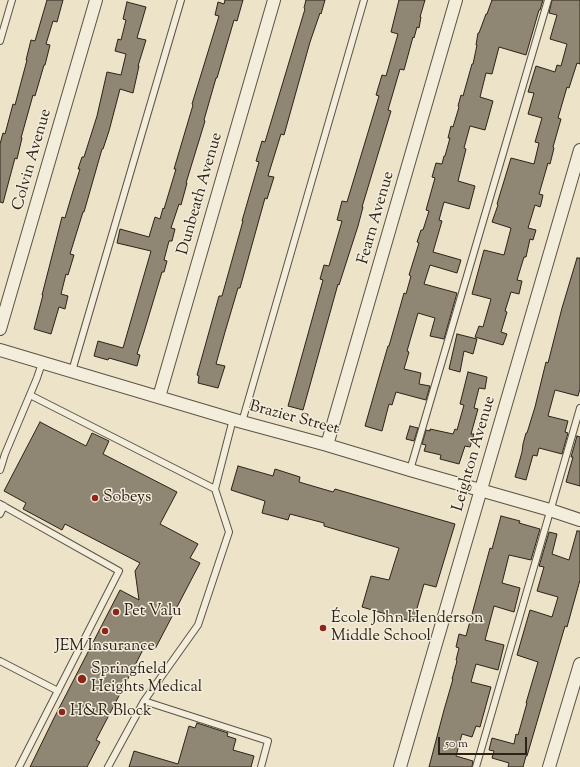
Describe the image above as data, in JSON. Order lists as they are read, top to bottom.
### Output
{
  "streets": {
    "street": [
      "Colvin Avenue",
      "Dunbeath Avenue",
      "Fearn Avenue",
      "Brazier Street",
      "Leighton Avenue"
    ]
  },
  "crossings": [
    ["Dunbeath Avenue", "Brazier Street"],
    ["Fearn Avenue", "Brazier Street"],
    ["Brazier Street", "Leighton Avenue"]
  ],
  "places": [
    "Sobeys",
    "Pet Valu",
    "École John Henderson Middle School",
    "JEM Insurance",
    "Springfield Heights Medical",
    "H&R Block"
  ],
  "scale_bar": "50 m"
}
